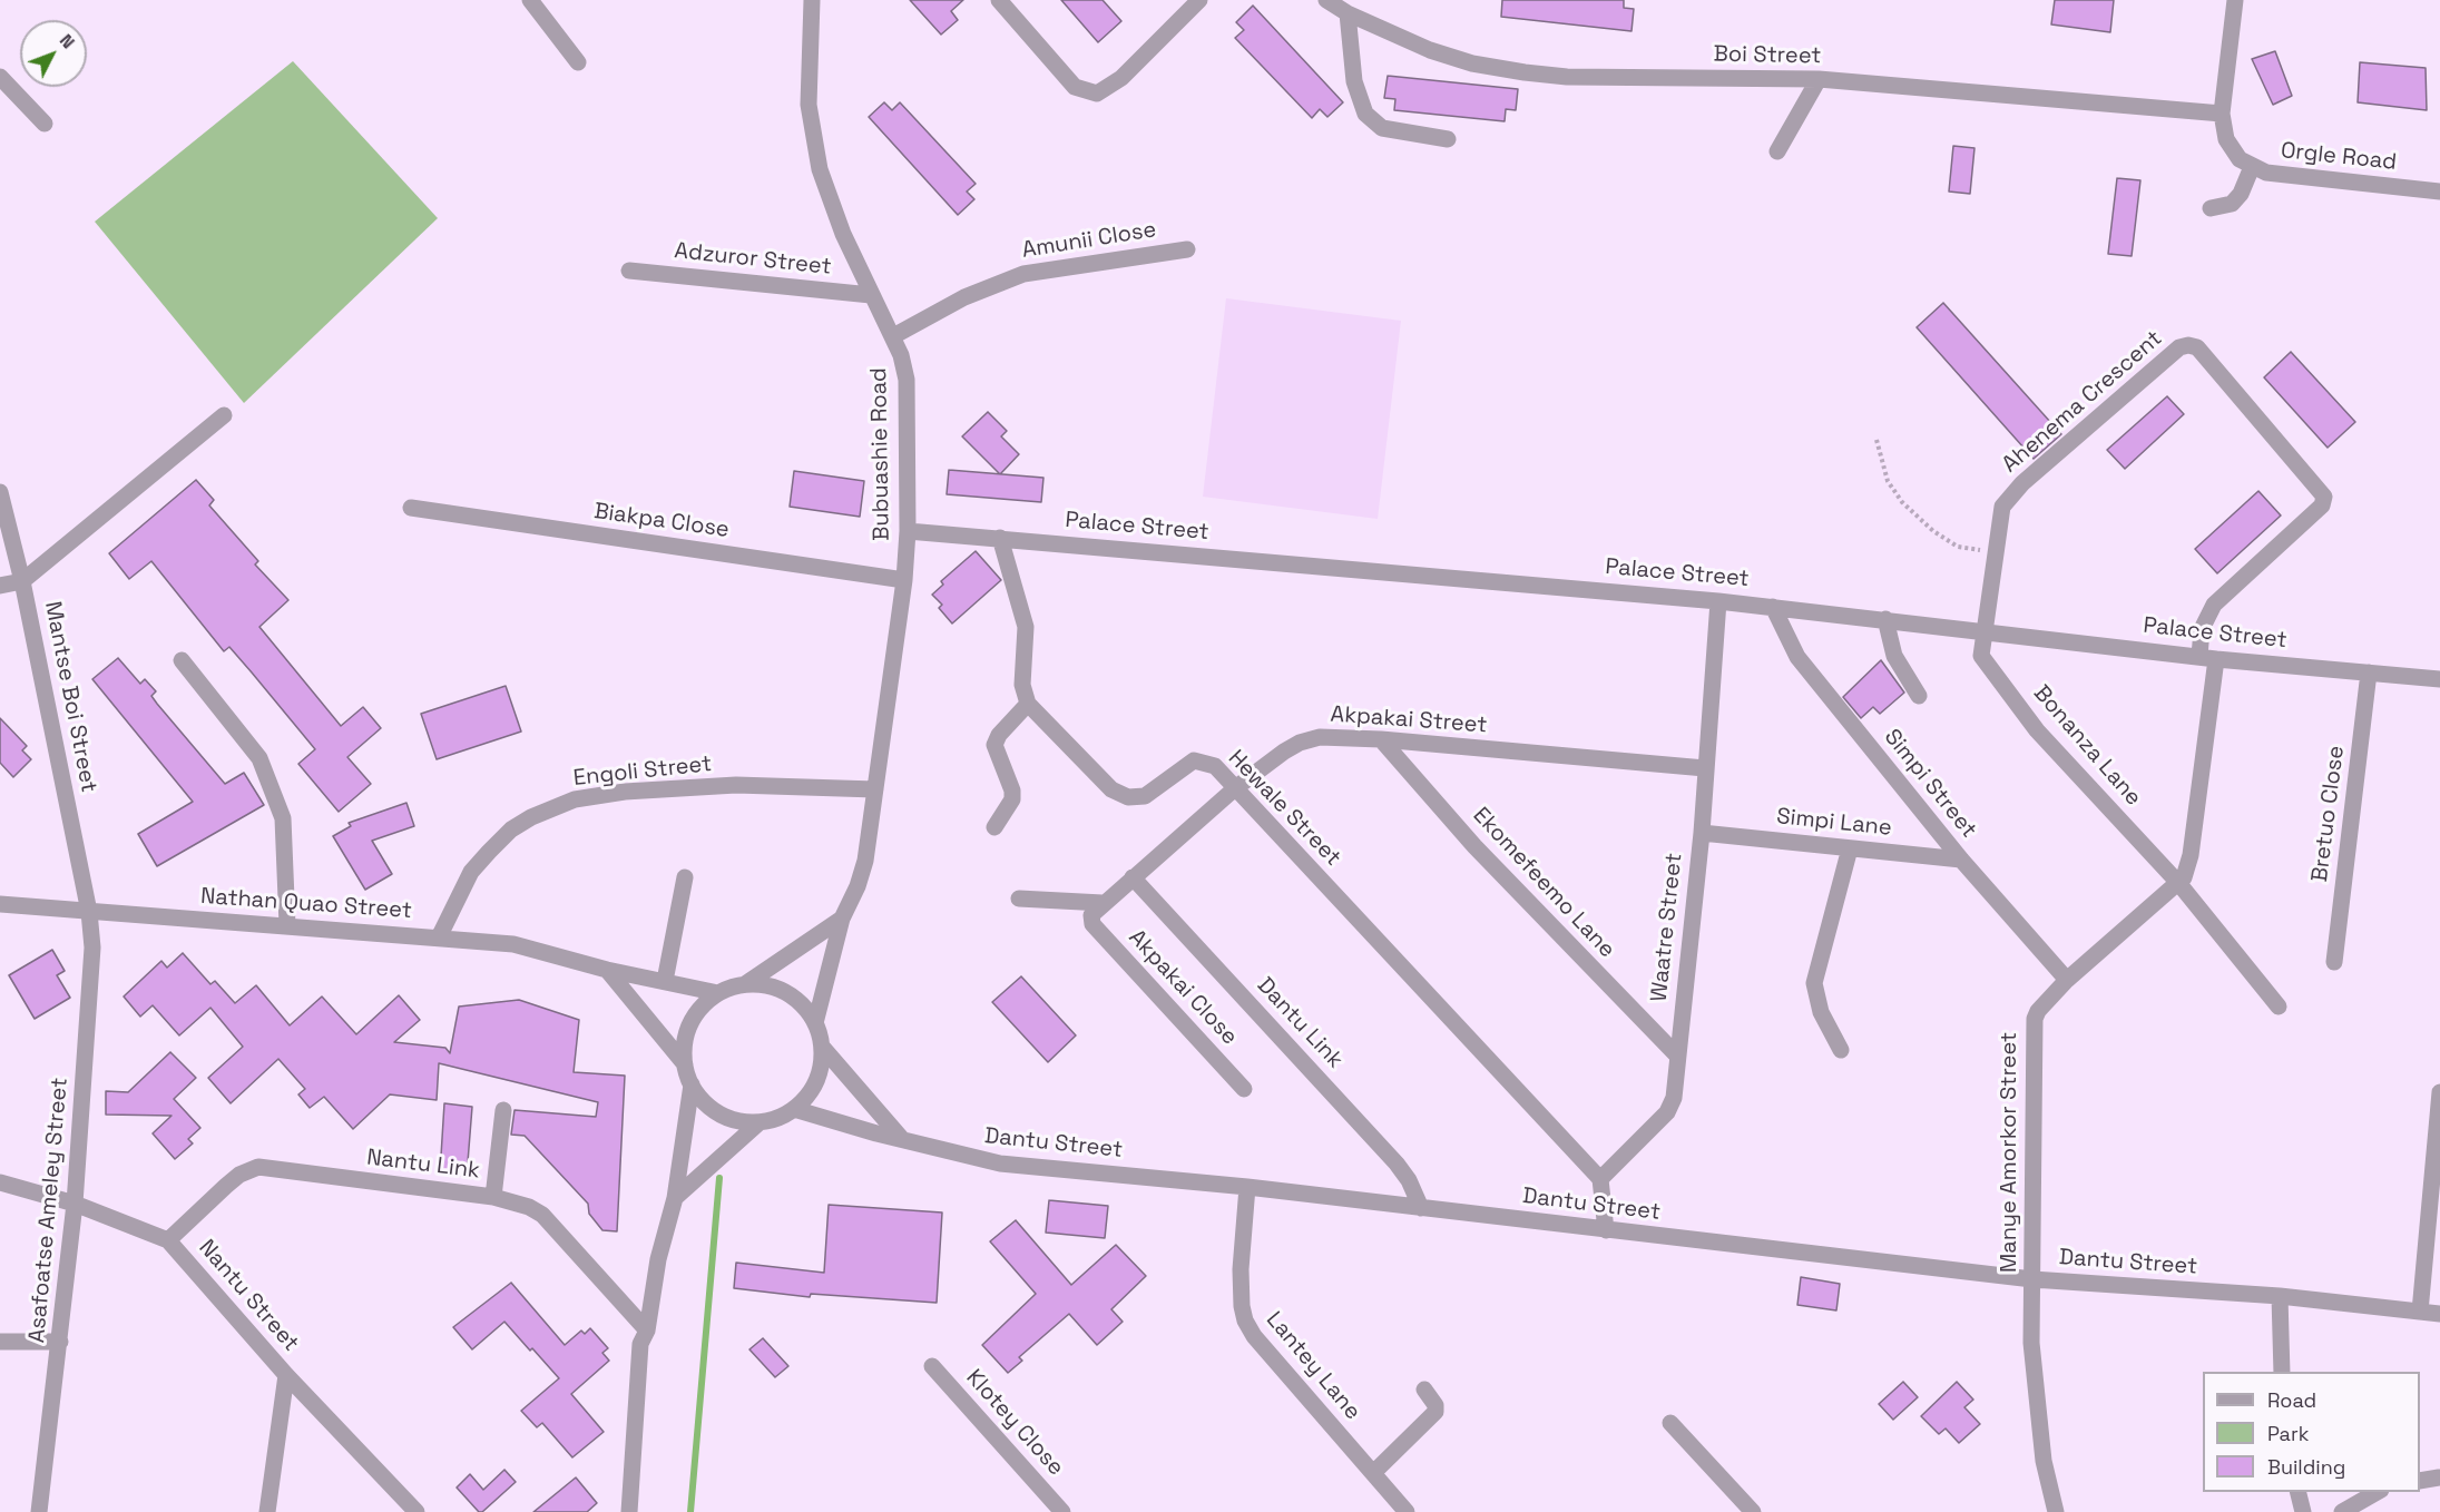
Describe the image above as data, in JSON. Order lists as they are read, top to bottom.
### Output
{
  "streets": {
    "street": [
      "Boi Street",
      "Orgle Road",
      "Amunii Close",
      "Adzuror Street",
      "Ahenema Crescent",
      "Bubuashie Road",
      "Biakpa Close",
      "Palace Street",
      "Mantse Boi Street",
      "Akpakai Street",
      "Bonanza Lane",
      "Engoli Street",
      "Simpi Street",
      "Hewale Street",
      "Bretuo Close",
      "Simpi Lane",
      "Ekomefeemo Lane",
      "Nathan Quao Street",
      "Waatre Street",
      "Akpakai Close",
      "Dantu Link",
      "Dantu Street",
      "Manye Amorkor Street",
      "Nantu Link",
      "Asafoatse Ameley Street",
      "Nantu Street",
      "Lantey Lane",
      "Klotey Close"
    ]
  },
  "crossings": [
    ["Boi Street", "Orgle Road"],
    ["Amunii Close", "Bubuashie Road"],
    ["Adzuror Street", "Bubuashie Road"],
    ["Ahenema Crescent", "Palace Street"],
    ["Ahenema Crescent", "Bonanza Lane"],
    ["Bubuashie Road", "Biakpa Close"],
    ["Bubuashie Road", "Palace Street"],
    ["Bubuashie Road", "Engoli Street"],
    ["Bubuashie Road", "Nathan Quao Street"],
    ["Bubuashie Road", "Dantu Street"],
    ["Palace Street", "Bonanza Lane"],
    ["Palace Street", "Simpi Street"],
    ["Palace Street", "Bretuo Close"],
    ["Palace Street", "Waatre Street"],
    ["Palace Street", "Manye Amorkor Street"],
    ["Mantse Boi Street", "Nathan Quao Street"],
    ["Mantse Boi Street", "Asafoatse Ameley Street"],
    ["Akpakai Street", "Hewale Street"],
    ["Akpakai Street", "Ekomefeemo Lane"],
    ["Akpakai Street", "Waatre Street"],
    ["Akpakai Street", "Akpakai Close"],
    ["Akpakai Street", "Dantu Link"],
    ["Bonanza Lane", "Manye Amorkor Street"],
    ["Engoli Street", "Nathan Quao Street"],
    ["Simpi Street", "Simpi Lane"],
    ["Simpi Street", "Manye Amorkor Street"],
    ["Hewale Street", "Waatre Street"],
    ["Simpi Lane", "Waatre Street"],
    ["Ekomefeemo Lane", "Waatre Street"],
    ["Nathan Quao Street", "Dantu Street"],
    ["Nathan Quao Street", "Asafoatse Ameley Street"],
    ["Dantu Link", "Dantu Street"],
    ["Dantu Street", "Manye Amorkor Street"],
    ["Dantu Street", "Lantey Lane"],
    ["Nantu Link", "Nantu Street"],
    ["Asafoatse Ameley Street", "Nantu Street"]
  ],
  "legend": ["Road", "Park", "Building"],
  "north": "top right"
}
